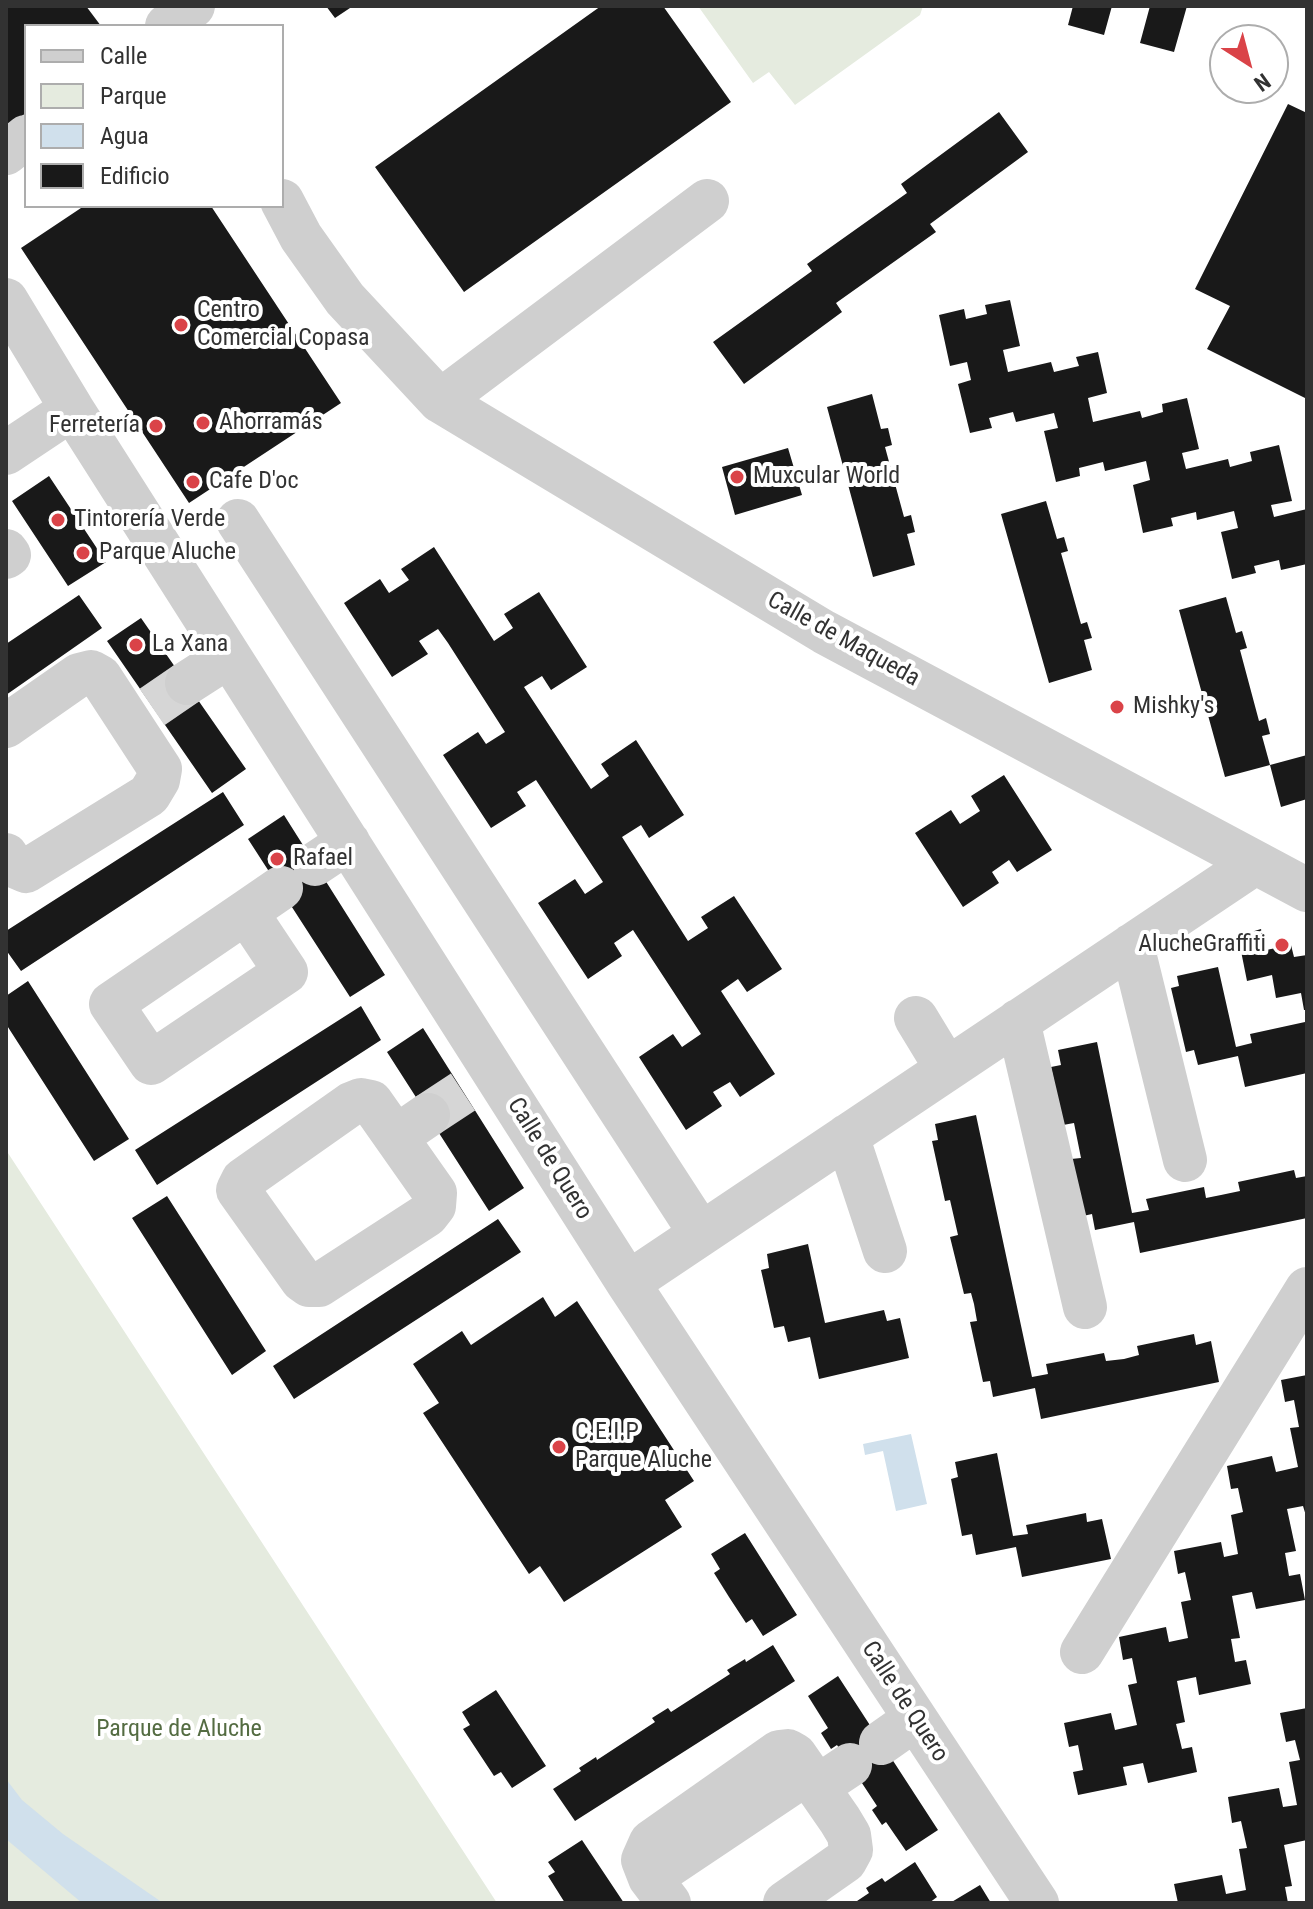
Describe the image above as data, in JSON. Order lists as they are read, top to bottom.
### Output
{
  "streets": {
    "street": ["Calle de Maqueda", "Calle de Quero"]
  },
  "parks": ["Parque de Aluche"],
  "places": [
    "Centro Comercial Copasa",
    "Ahorramás",
    "Ferretería",
    "Muxcular World",
    "Cafe D'oc",
    "Tintorería Verde",
    "Parque Aluche",
    "La Xana",
    "Mishky's",
    "Rafael",
    "AlucheGraffiti",
    "C.E.I.P Parque Aluche"
  ],
  "legend": [
    "Calle",
    "Parque",
    "Agua",
    "Edificio"
  ],
  "north": "bottom right"
}
